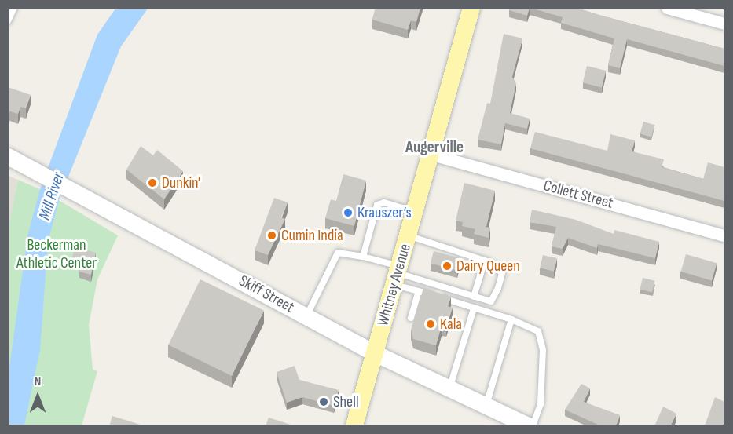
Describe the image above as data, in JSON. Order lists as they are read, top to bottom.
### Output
{
  "streets": {
    "main road": ["Whitney Avenue", "Skiff Street"],
    "street": ["Collett Street"]
  },
  "crossings": [
    ["Collett Street", "Whitney Avenue"],
    ["Whitney Avenue", "Skiff Street"]
  ],
  "districts": ["Augerville"],
  "water": ["Mill River"],
  "parks": ["Beckerman Athletic Center"],
  "places": [
    "Dunkin'",
    "Krauszer’s",
    "Cumin India",
    "Dairy Queen",
    "Kala",
    "Shell"
  ],
  "north": "top"
}
